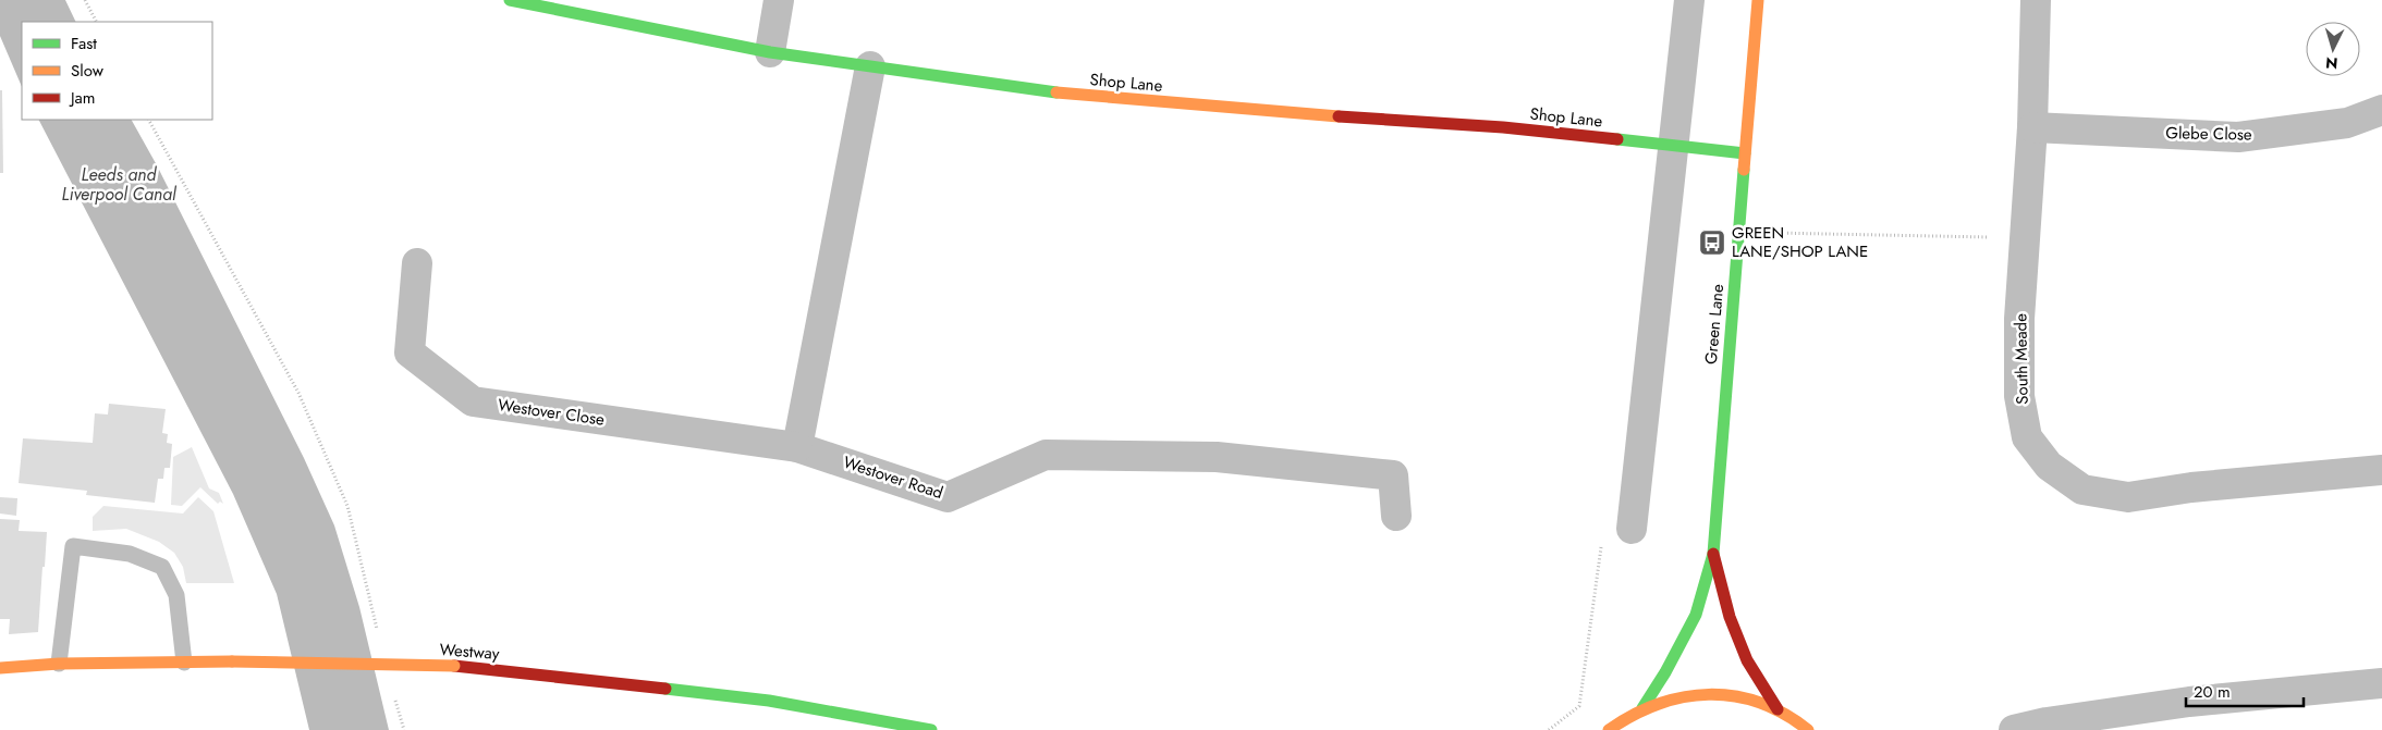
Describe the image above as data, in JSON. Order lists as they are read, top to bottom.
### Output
{
  "streets": {
    "main road": ["Shop Lane", "Green Lane", "Westway"],
    "street": [
      "Glebe Close",
      "South Meade",
      "Westover Close",
      "Westover Road"
    ]
  },
  "crossings": [
    ["Shop Lane", "Green Lane"],
    ["Glebe Close", "South Meade"],
    ["Westover Close", "Westover Road"]
  ],
  "water": ["Leeds and Liverpool Canal"],
  "places": {
    "bus stop": ["GREEN LANE/SHOP LANE"]
  },
  "legend": ["Fast", "Slow", "Jam"],
  "scale_bar": "20 m",
  "north": "bottom"
}
